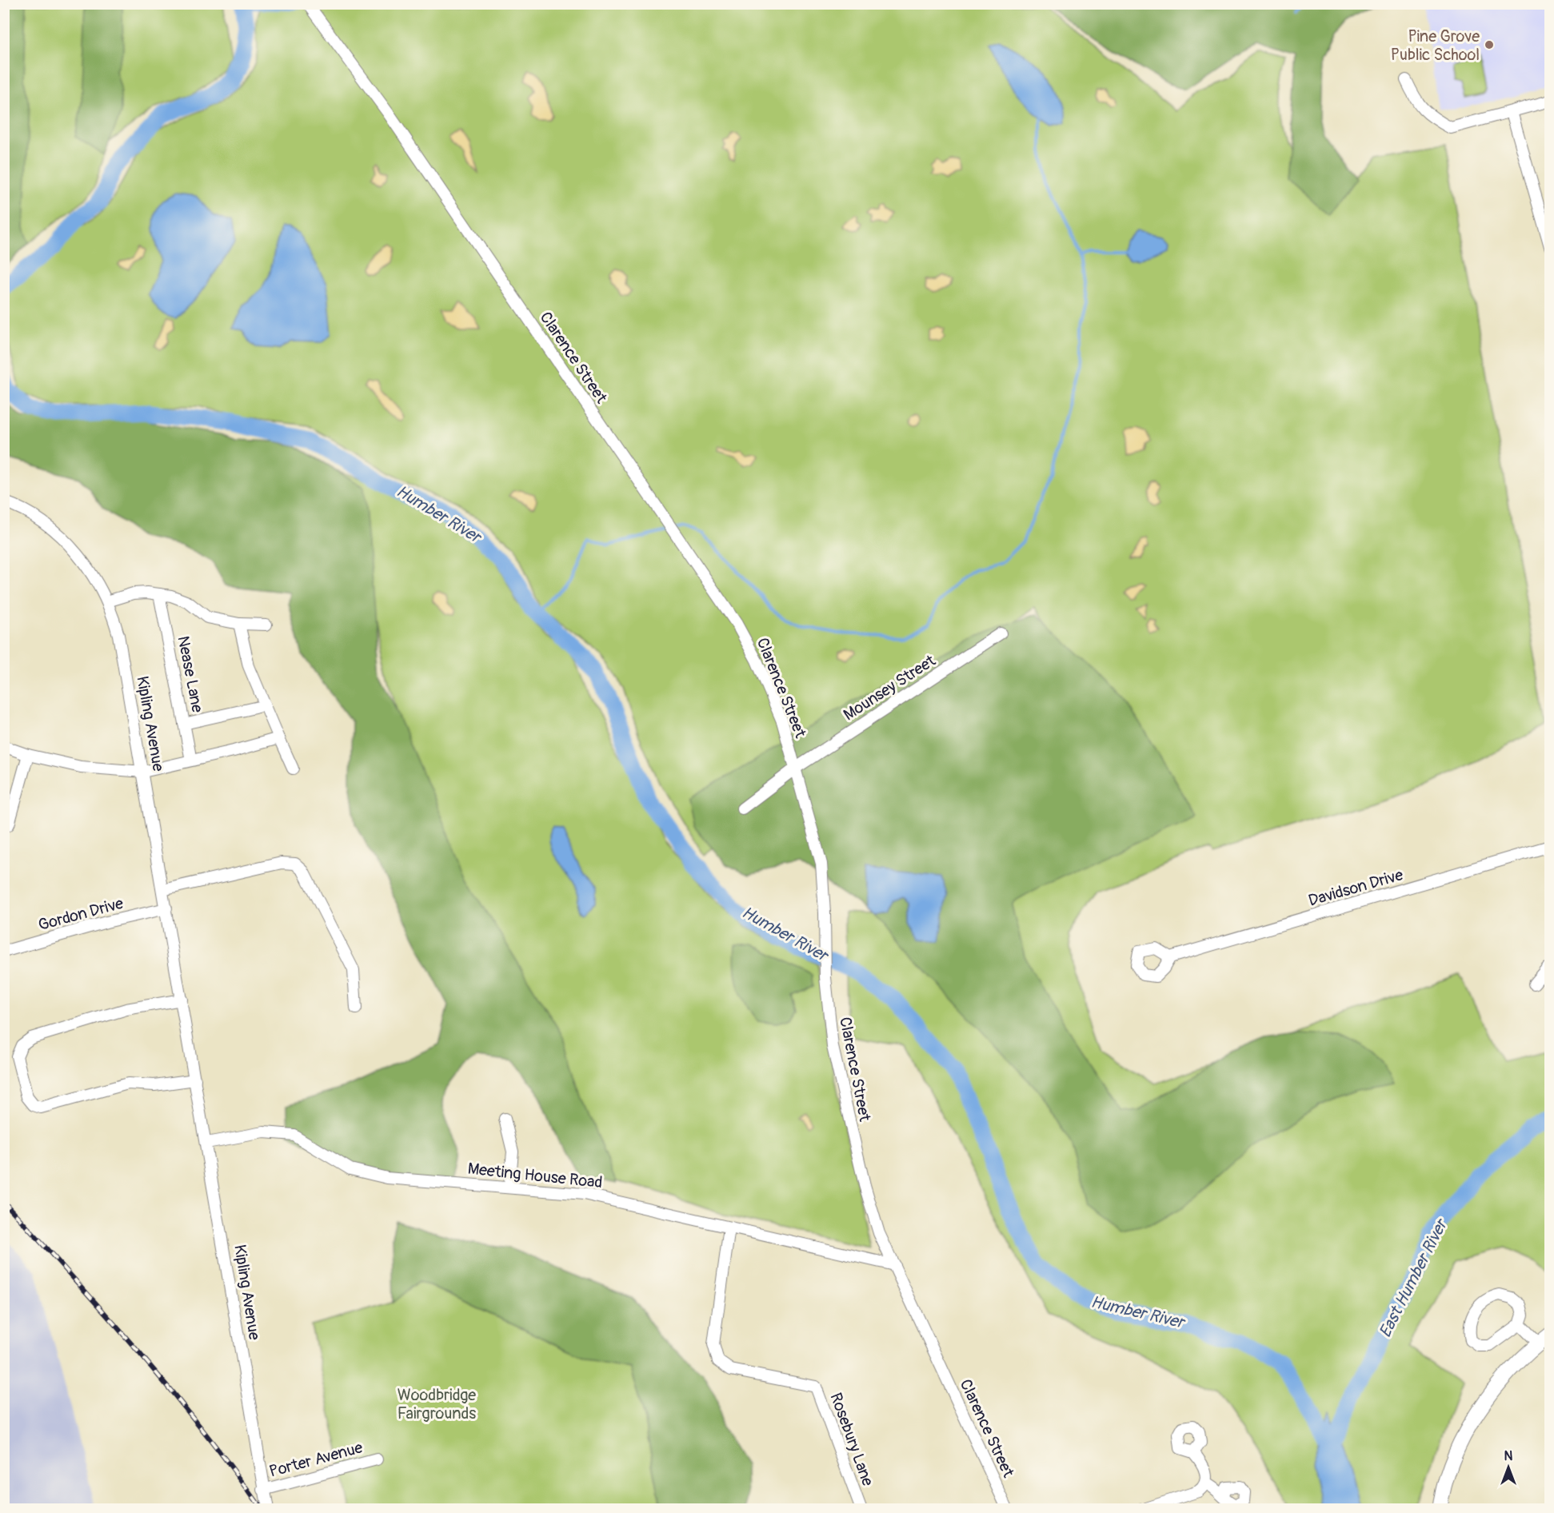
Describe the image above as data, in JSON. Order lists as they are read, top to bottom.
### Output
{
  "streets": {
    "street": [
      "Clarence Street",
      "Nease Lane",
      "Mounsey Street",
      "Kipling Avenue",
      "Davidson Drive",
      "Gordon Drive",
      "Meeting House Road",
      "Rosebury Lane",
      "Porter Avenue"
    ]
  },
  "crossings": [
    ["Clarence Street", "Mounsey Street"],
    ["Clarence Street", "Meeting House Road"],
    ["Kipling Avenue", "Gordon Drive"],
    ["Kipling Avenue", "Meeting House Road"],
    ["Kipling Avenue", "Porter Avenue"],
    ["Meeting House Road", "Rosebury Lane"]
  ],
  "water": ["Humber River", "East Humber River"],
  "parks": ["Woodbridge Fairgrounds"],
  "places": ["Pine Grove Public School"],
  "north": "top"
}
